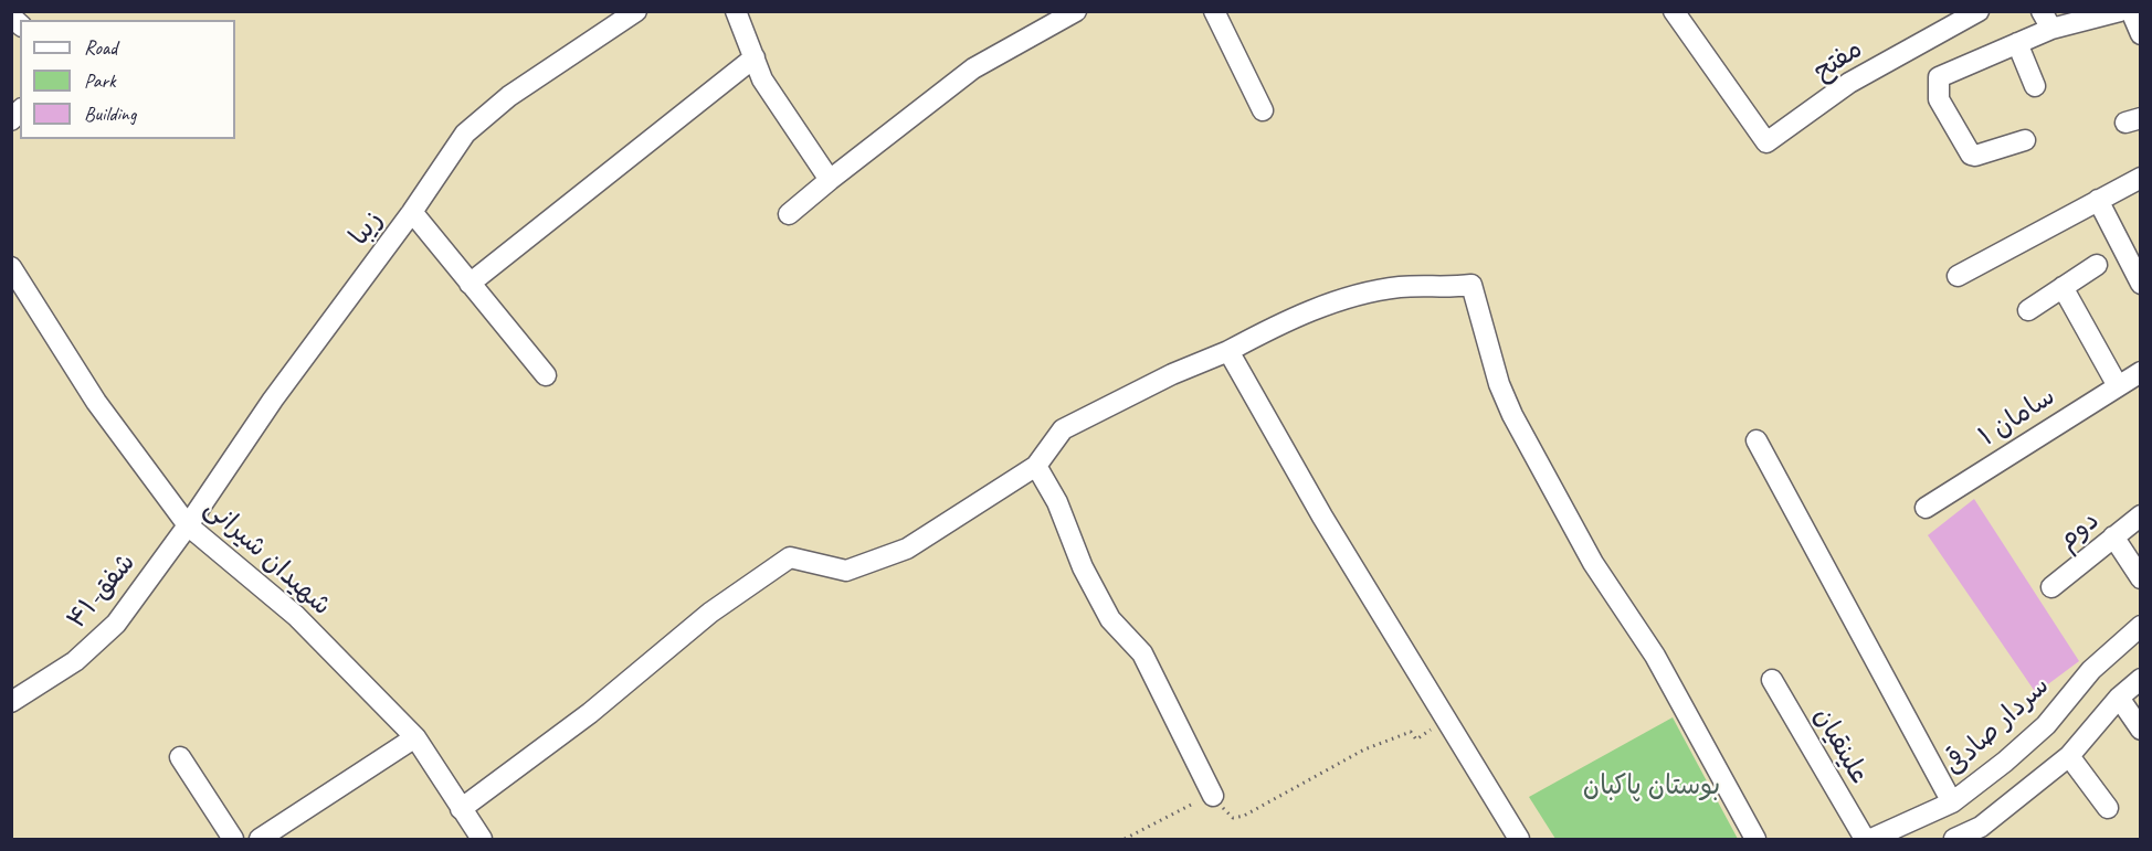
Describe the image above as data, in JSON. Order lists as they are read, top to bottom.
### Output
{
  "streets": {
    "street": [
      "مفتح",
      "زیبا",
      "سامان ۱",
      "دوم",
      "شهیدان شیرانی",
      "شفق-۴۱",
      "سردار صادقی",
      "علینقیان"
    ]
  },
  "crossings": [
    ["زیبا", "شهیدان شیرانی"],
    ["زیبا", "شفق-۴۱"],
    ["شهیدان شیرانی", "شفق-۴۱"]
  ],
  "parks": ["بوستان پاکبان"],
  "legend": ["Road", "Park", "Building"]
}
